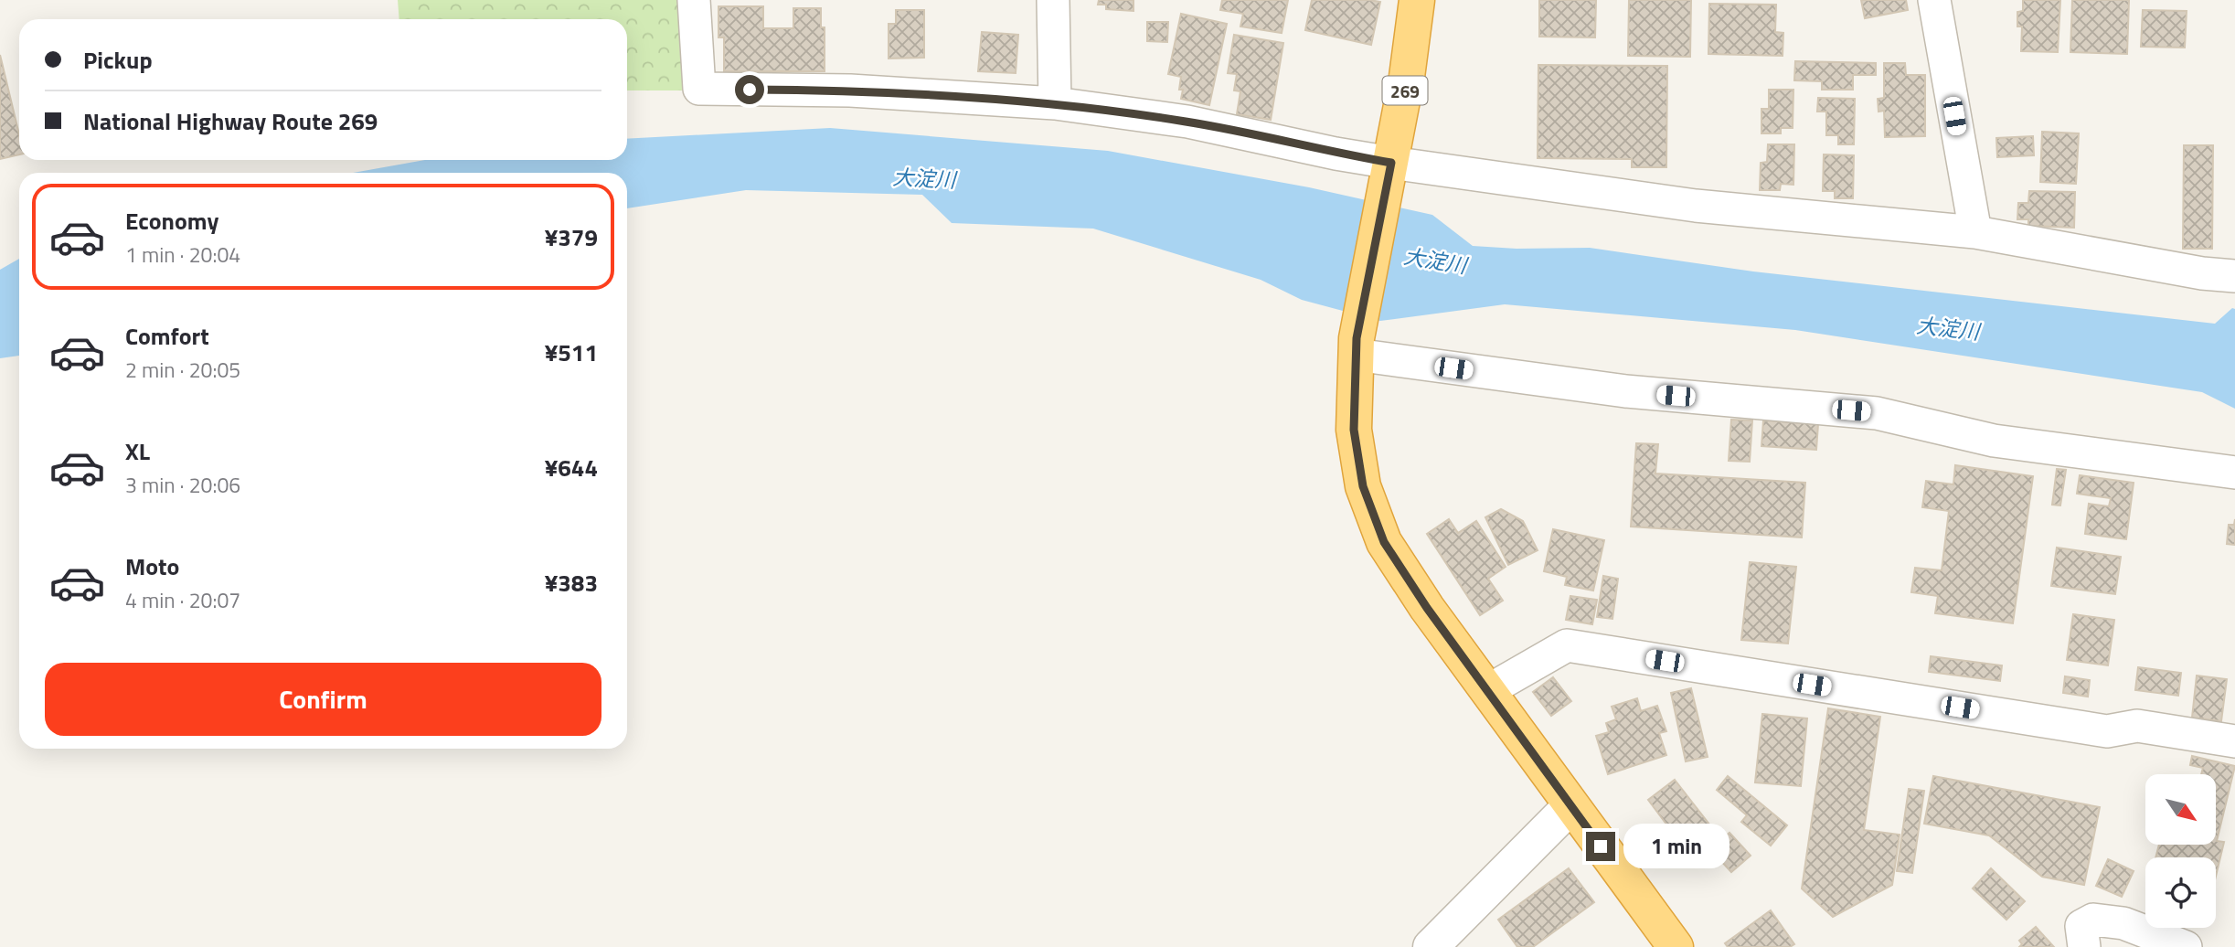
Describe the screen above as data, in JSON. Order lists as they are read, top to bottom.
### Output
{
  "streets": {
    "highway": ["269"]
  },
  "water": ["大淀川"],
  "north": "bottom right",
  "page": {
    "banner": ["Pickup", "National Highway Route 269"],
    "list": [
      {
        "name": "Economy",
        "note": "1 min · 20:04",
        "value": "¥379"
      },
      {
        "name": "Comfort",
        "note": "2 min · 20:05",
        "value": "¥511"
      },
      {
        "name": "XL",
        "note": "3 min · 20:06",
        "value": "¥644"
      },
      {
        "name": "Moto",
        "note": "4 min · 20:07",
        "value": "¥383"
      }
    ],
    "buttons": "Confirm",
    "bubble": "1 min"
  }
}
